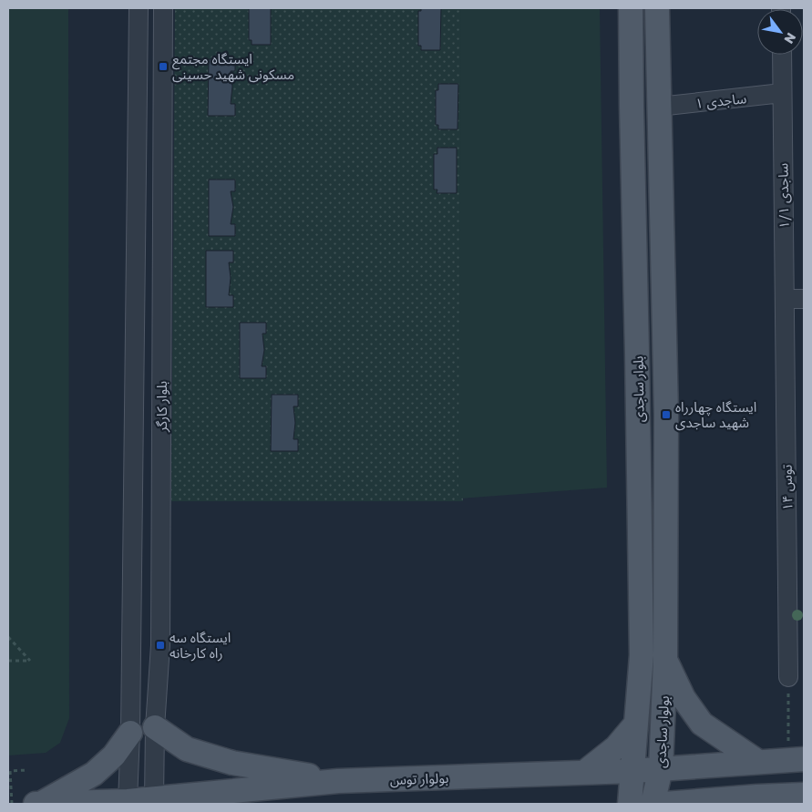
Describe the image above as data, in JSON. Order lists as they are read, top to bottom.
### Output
{
  "streets": {
    "main road": ["بلوار ساجدی", "بولوار ساجدی", "بولوار توس"],
    "street": [
      "ساجدی ۱",
      "ساجدی ۱/۱",
      "بلوار کارگر",
      "توس ۱۴"
    ]
  },
  "crossings": [
    ["ساجدی ۱", "ساجدی ۱/۱"],
    ["ساجدی ۱", "بلوار ساجدی"],
    ["ساجدی ۱/۱", "توس ۱۴"],
    ["بلوار ساجدی", "بولوار ساجدی"],
    ["بلوار ساجدی", "بولوار توس"],
    ["بلوار کارگر", "بولوار توس"],
    ["بولوار ساجدی", "بولوار توس"]
  ],
  "places": {
    "transit": ["ایستگاه مجتمع مسکونی شهید حسینی", "ایستگاه چهارراه شهید ساجدی", "ایستگاه سه راه کارخانه"]
  },
  "north": "bottom right"
}
